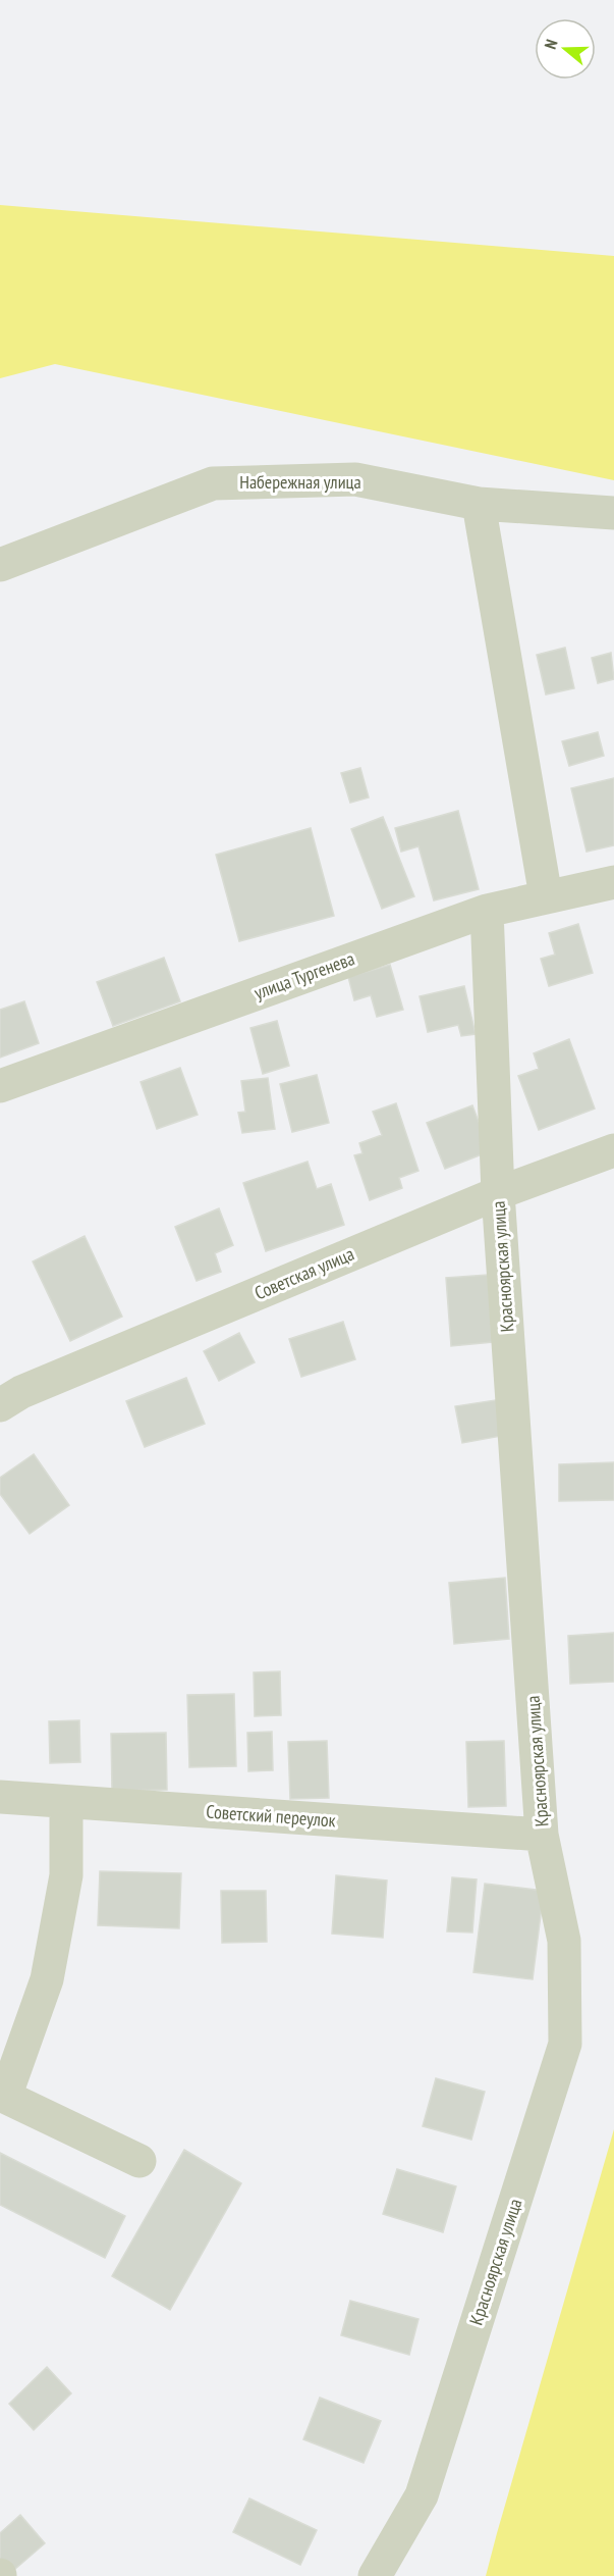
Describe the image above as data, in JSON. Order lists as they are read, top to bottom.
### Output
{
  "streets": {
    "street": [
      "Набережная улица",
      "улица Тургенева",
      "Красноярская улица",
      "Советская улица",
      "Советский переулок"
    ]
  },
  "crossings": [
    ["улица Тургенева", "Красноярская улица"],
    ["Красноярская улица", "Советская улица"],
    ["Красноярская улица", "Советский переулок"]
  ],
  "north": "left"
}
